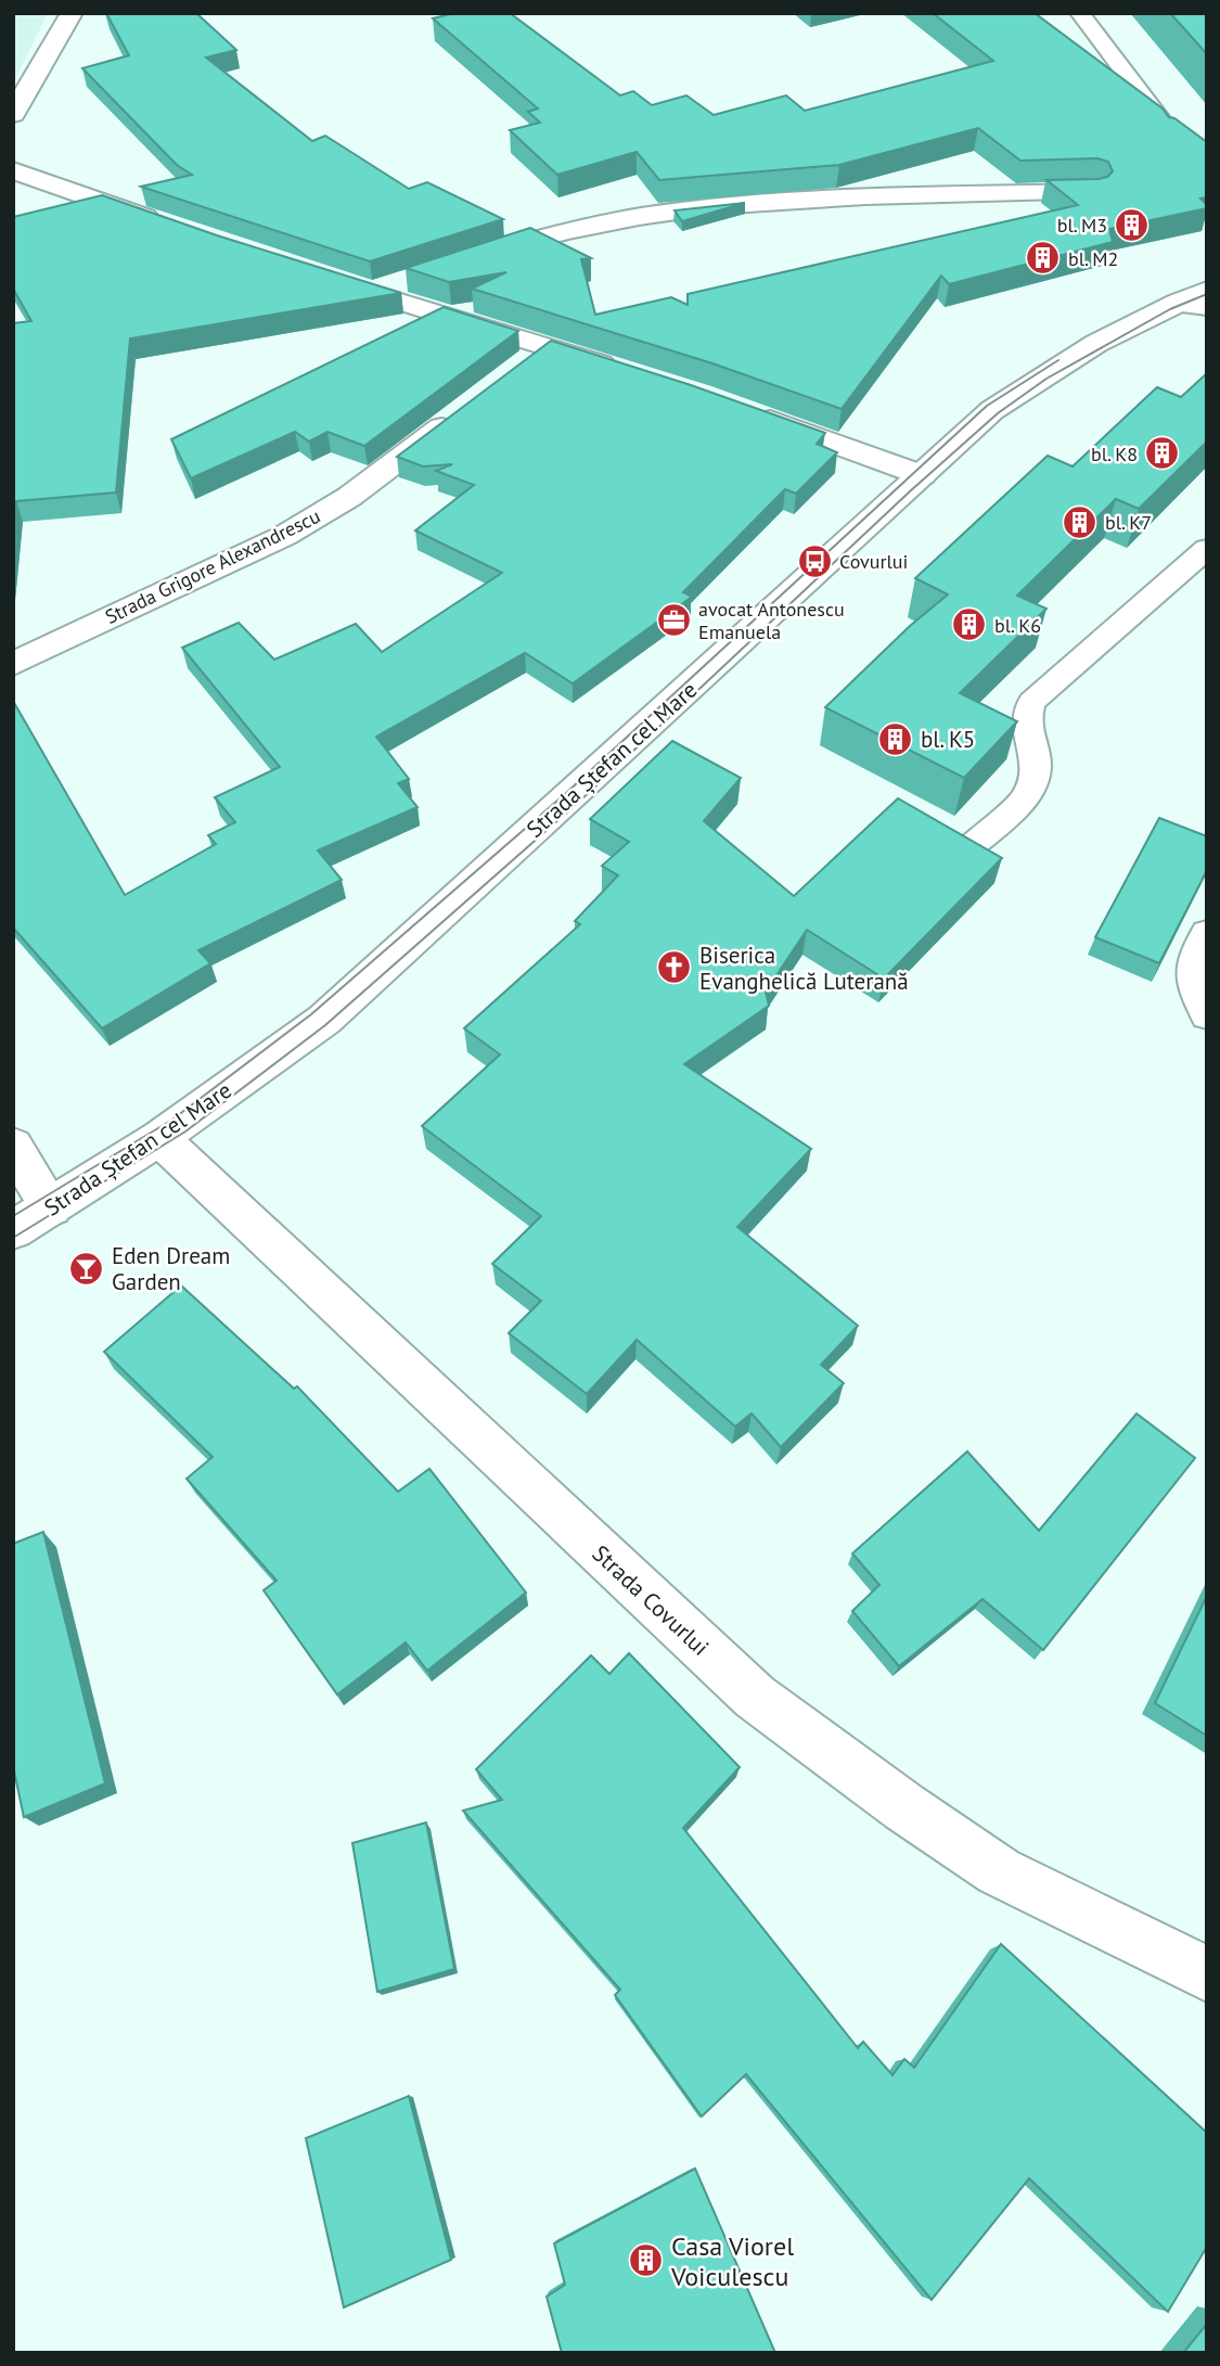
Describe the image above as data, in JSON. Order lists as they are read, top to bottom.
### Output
{
  "streets": {
    "street": ["Strada Grigore Alexandrescu", "Strada Ștefan cel Mare", "Strada Covurlui"]
  },
  "crossings": [
    ["Strada Ștefan cel Mare", "Strada Covurlui"]
  ],
  "places": {
    "building": [
      "bl. M3",
      "bl. M2",
      "bl. K8",
      "bl. K7",
      "bl. K6",
      "bl. K5",
      "Casa Viorel Voiculescu"
    ],
    "bus stop": ["Covurlui"],
    "office": ["avocat Antonescu Emanuela"],
    "church": ["Biserica Evanghelică Luterană"],
    "bar": ["Eden Dream Garden"]
  }
}
